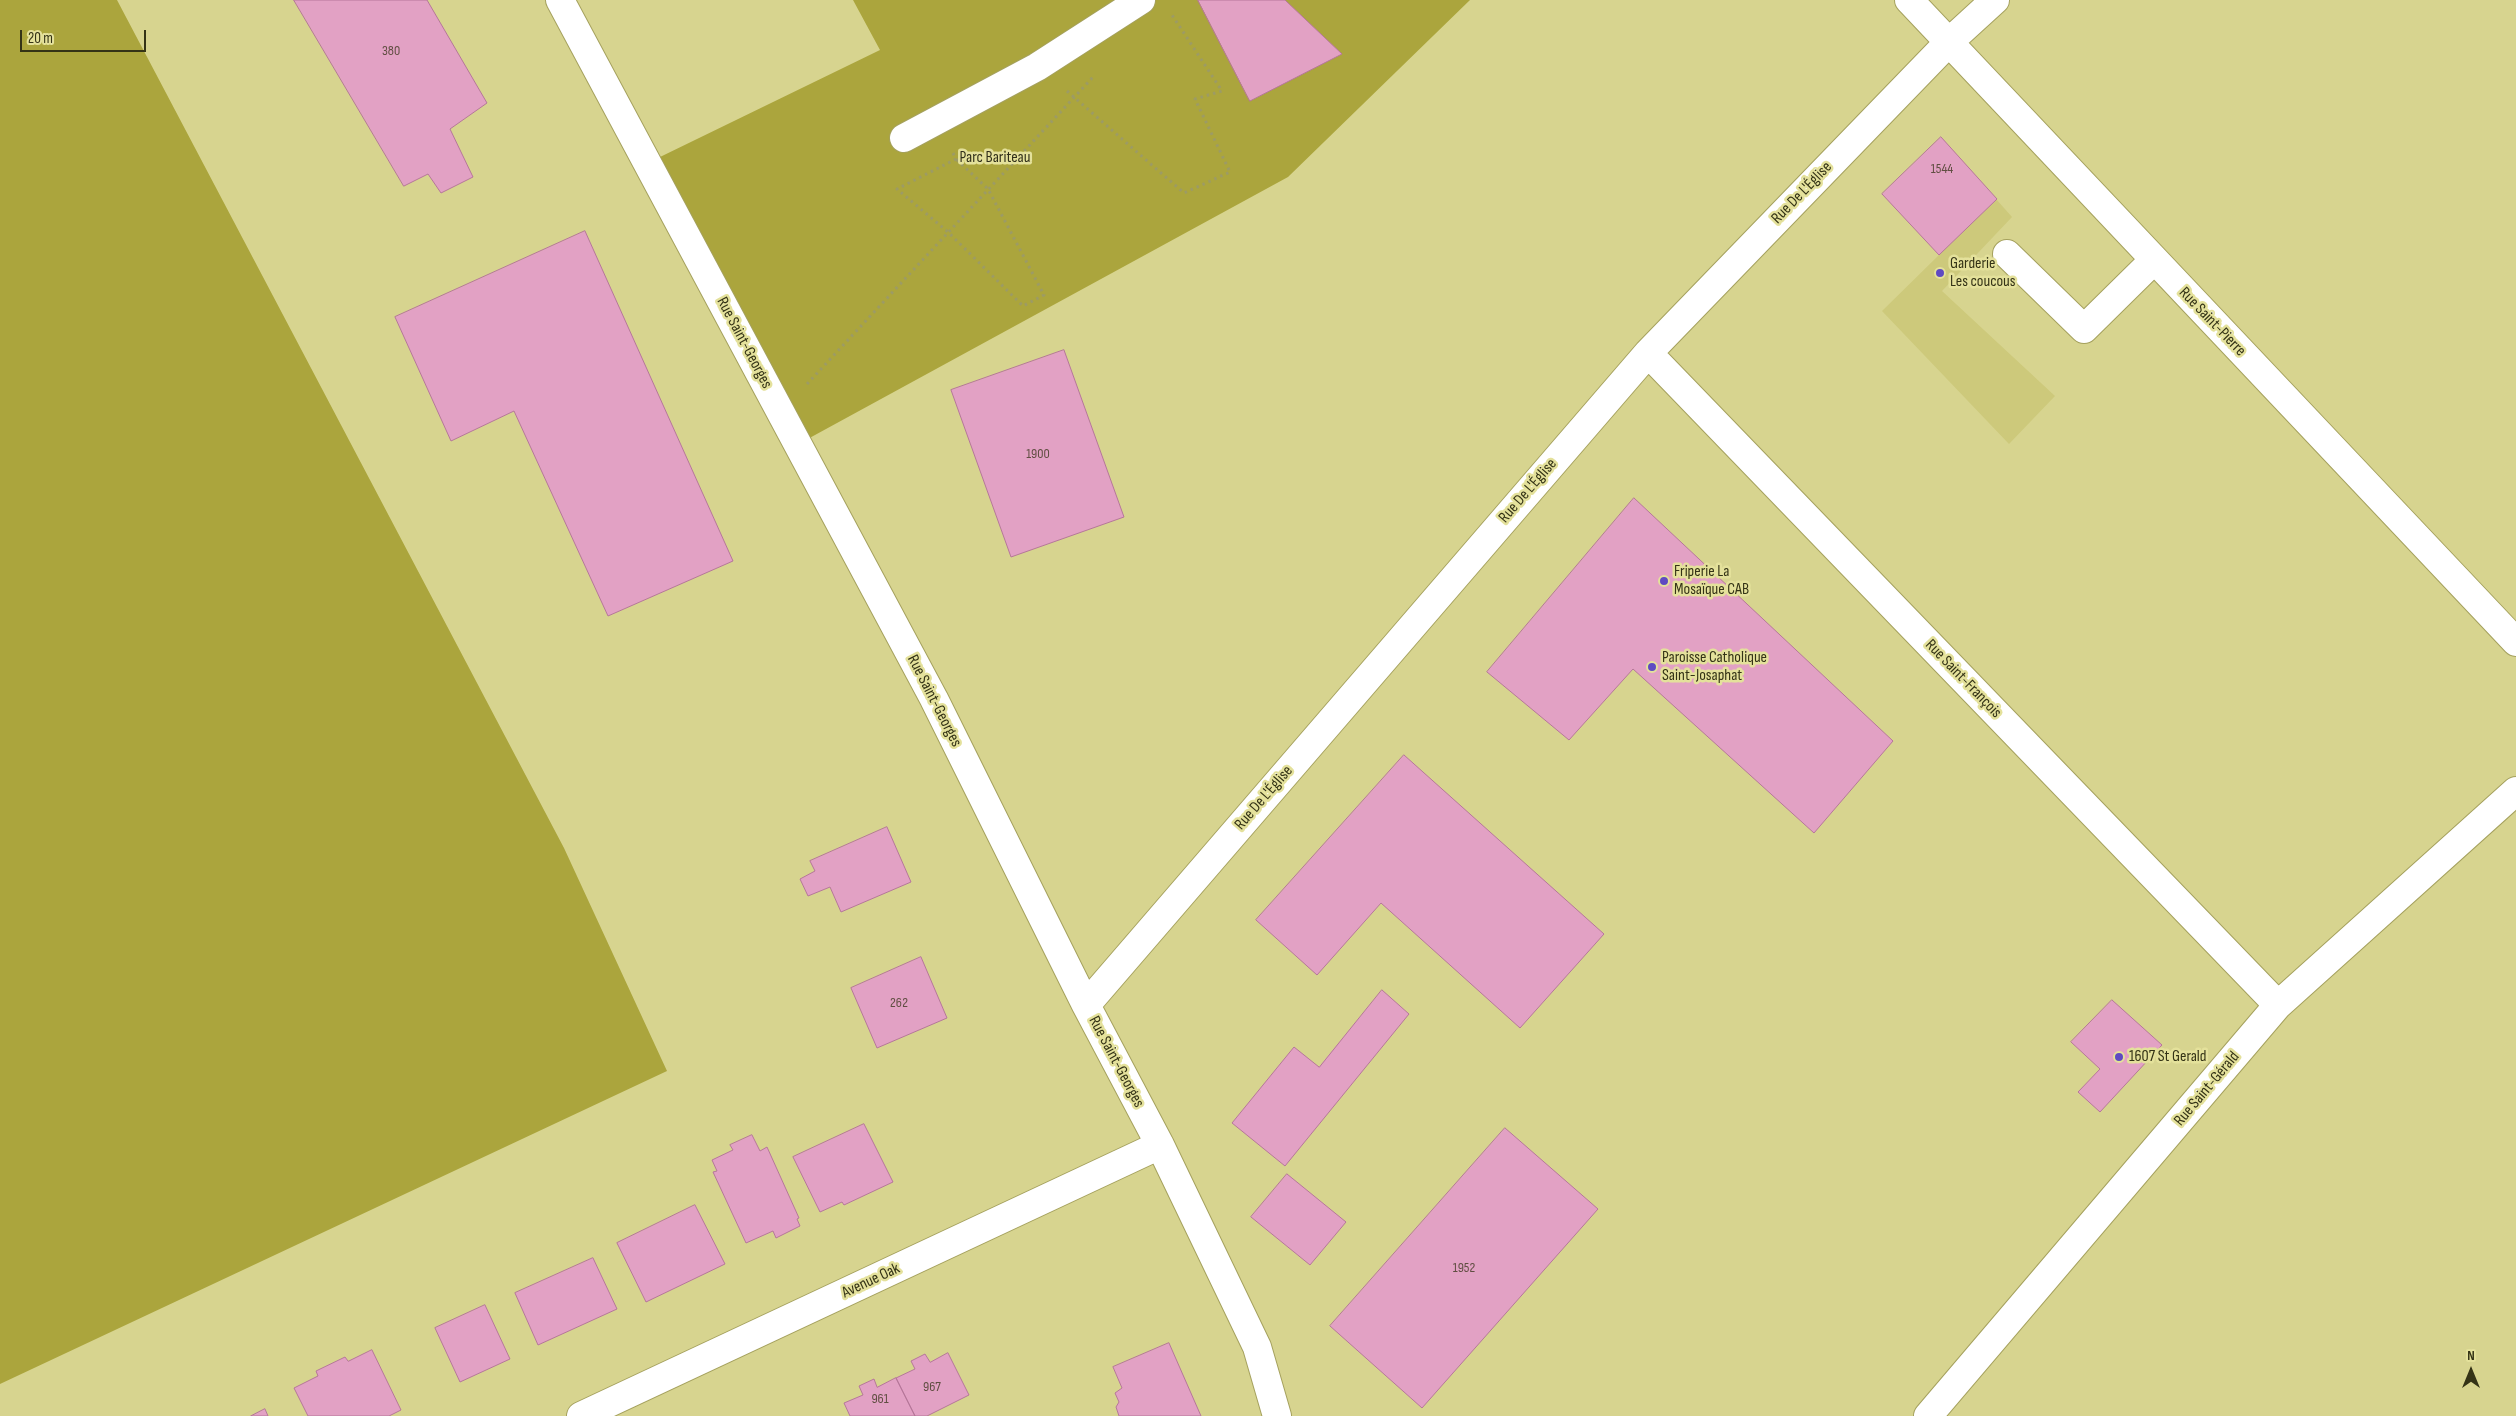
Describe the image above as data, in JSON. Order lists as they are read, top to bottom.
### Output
{
  "streets": {
    "street": [
      "Rue De L'Église",
      "Rue Saint-Pierre",
      "Rue Saint-Georges",
      "Rue Saint-François",
      "Rue Saint-Gérald",
      "Avenue Oak"
    ]
  },
  "crossings": [
    ["Rue De L'Église", "Rue Saint-Pierre"],
    ["Rue De L'Église", "Rue Saint-Georges"],
    ["Rue De L'Église", "Rue Saint-François"],
    ["Rue Saint-Georges", "Avenue Oak"],
    ["Rue Saint-François", "Rue Saint-Gérald"]
  ],
  "parks": ["Parc Bariteau"],
  "places": [
    "Garderie Les coucous",
    "Friperie La Mosaïque CAB",
    "Paroisse Catholique Saint-Josaphat",
    "1607 St Gerald"
  ],
  "house_numbers": [
    "380",
    "1544",
    "1900",
    "262",
    "1952",
    "967",
    "961"
  ],
  "scale_bar": "20 m",
  "north": "top"
}
